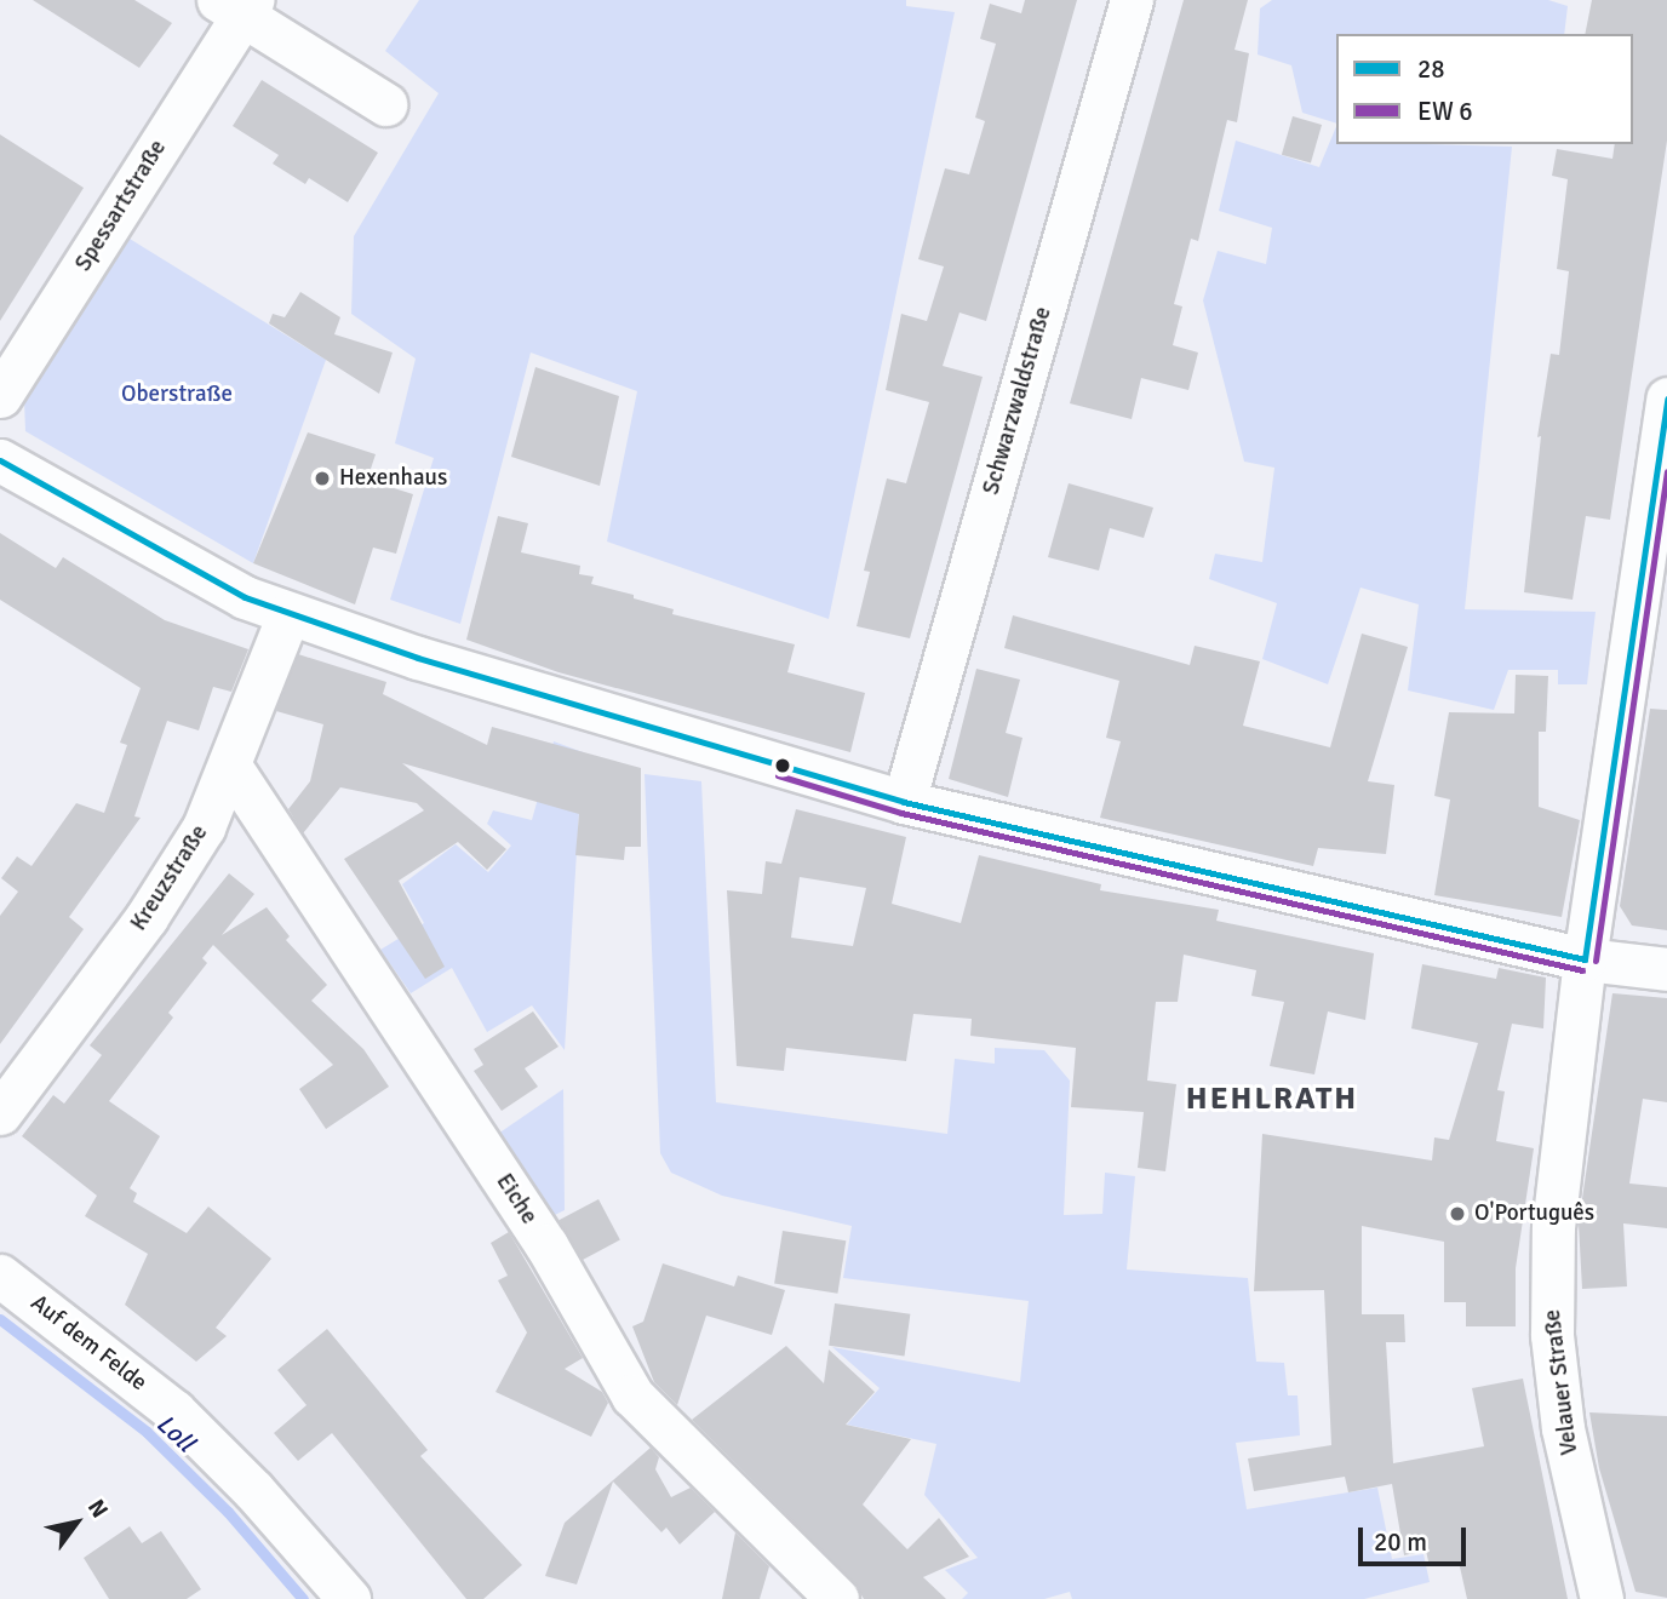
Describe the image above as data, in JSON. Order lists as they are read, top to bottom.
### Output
{
  "streets": {
    "street": [
      "Spessartstraße",
      "Schwarzwaldstraße",
      "Kreuzstraße",
      "Eiche",
      "Auf dem Felde",
      "Velauer Straße"
    ]
  },
  "crossings": [
    ["Kreuzstraße", "Eiche"]
  ],
  "districts": ["HEHLRATH"],
  "water": ["Loll"],
  "parks": ["Oberstraße"],
  "places": ["Hexenhaus", "O'Português"],
  "lines": ["transit line 28"],
  "legend": ["28", "EW 6"],
  "scale_bar": "20 m",
  "north": "top right"
}
